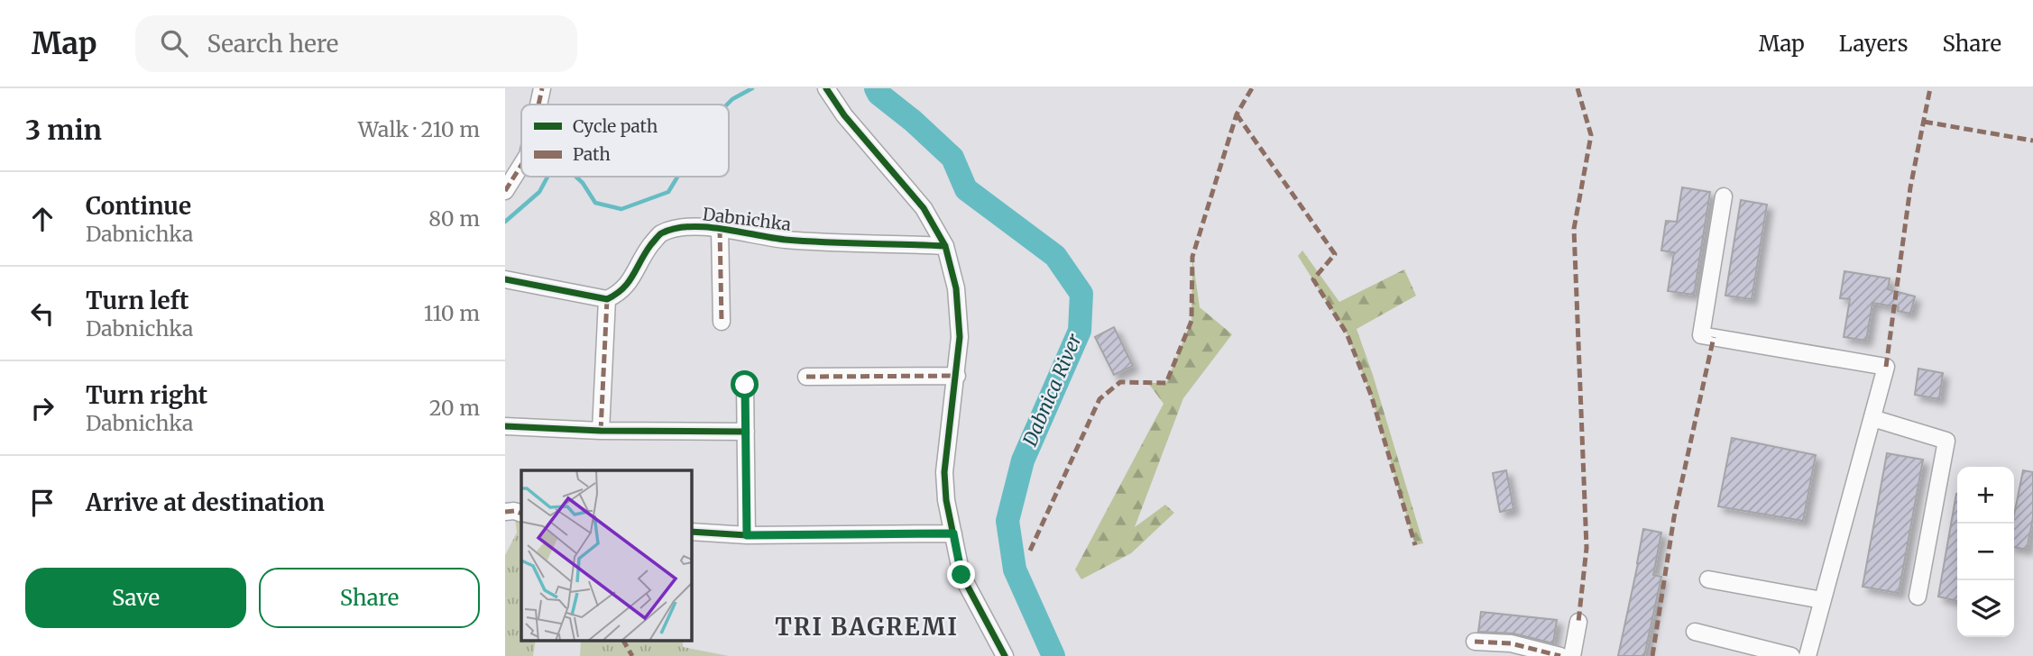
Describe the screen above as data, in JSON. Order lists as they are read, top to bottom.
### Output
{
  "streets": {
    "street": ["Dabnichka"]
  },
  "districts": ["TRI BAGREMI"],
  "water": ["Dabnica River"],
  "legend": ["Cycle path", "Path"],
  "page": {
    "header": "Map",
    "search": "Search here",
    "nav": ["Map", "Layers", "Share"],
    "heading": ["3 min", "Walk · 210 m"],
    "list": [
      ["Continue", "Dabnichka", "80 m"],
      ["Turn left", "Dabnichka", "110 m"],
      ["Turn right", "Dabnichka", "20 m"],
      "Arrive at destination"
    ],
    "map_buttons": ["+", "−"],
    "buttons": ["Save", "Share"]
  }
}
